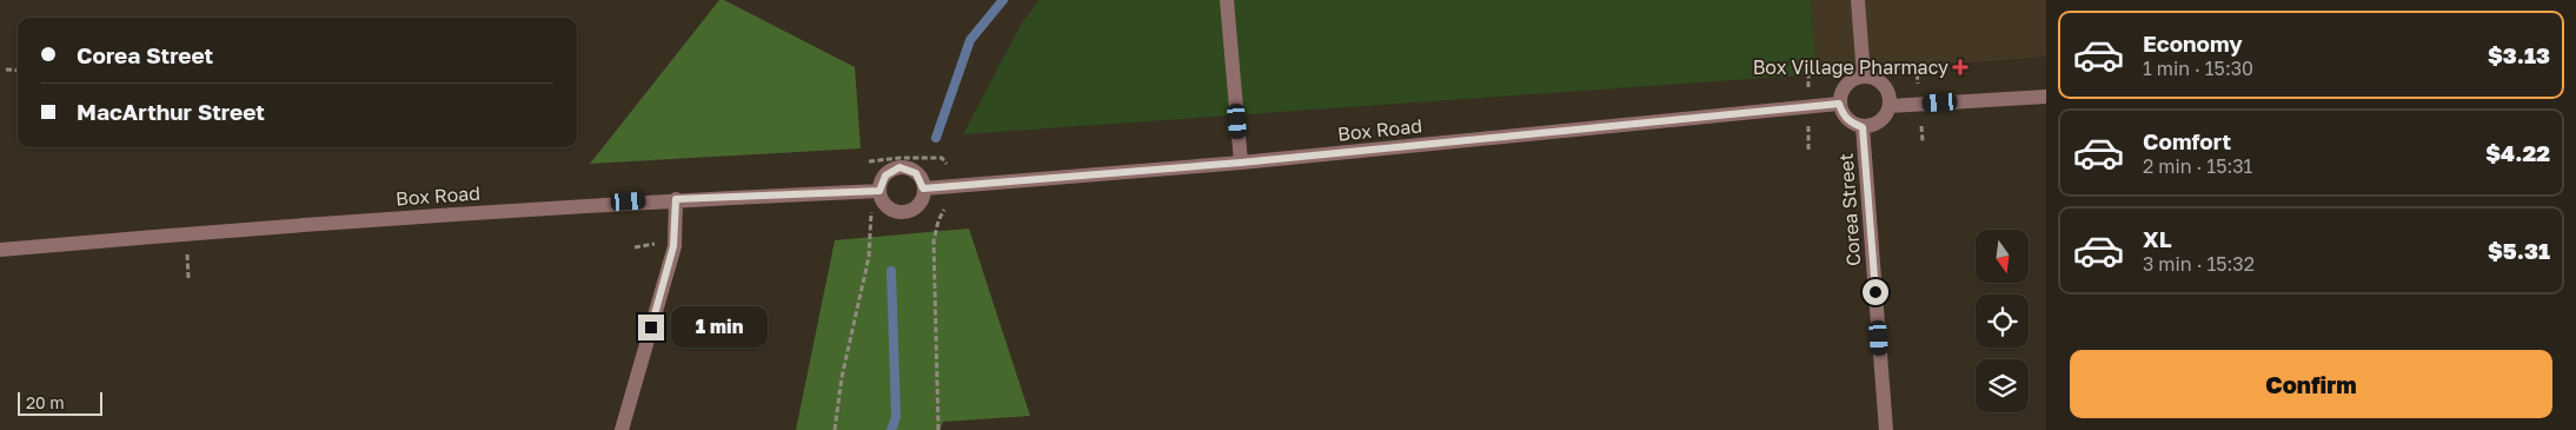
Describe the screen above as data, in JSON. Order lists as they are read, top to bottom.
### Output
{
  "streets": {
    "street": ["Box Road", "Corea Street"]
  },
  "crossings": [
    ["Box Road", "Corea Street"]
  ],
  "places": {
    "health": ["Box Village Pharmacy"]
  },
  "scale_bar": "20 m",
  "north": "bottom",
  "page": {
    "list": [
      {
        "name": "Economy",
        "note": "1 min · 15:30",
        "value": "$3.13"
      },
      {
        "name": "Comfort",
        "note": "2 min · 15:31",
        "value": "$4.22"
      },
      {
        "name": "XL",
        "note": "3 min · 15:32",
        "value": "$5.31"
      }
    ],
    "banner": ["Corea Street", "MacArthur Street"],
    "bubble": "1 min",
    "buttons": "Confirm",
    "scale": "20 m"
  }
}
